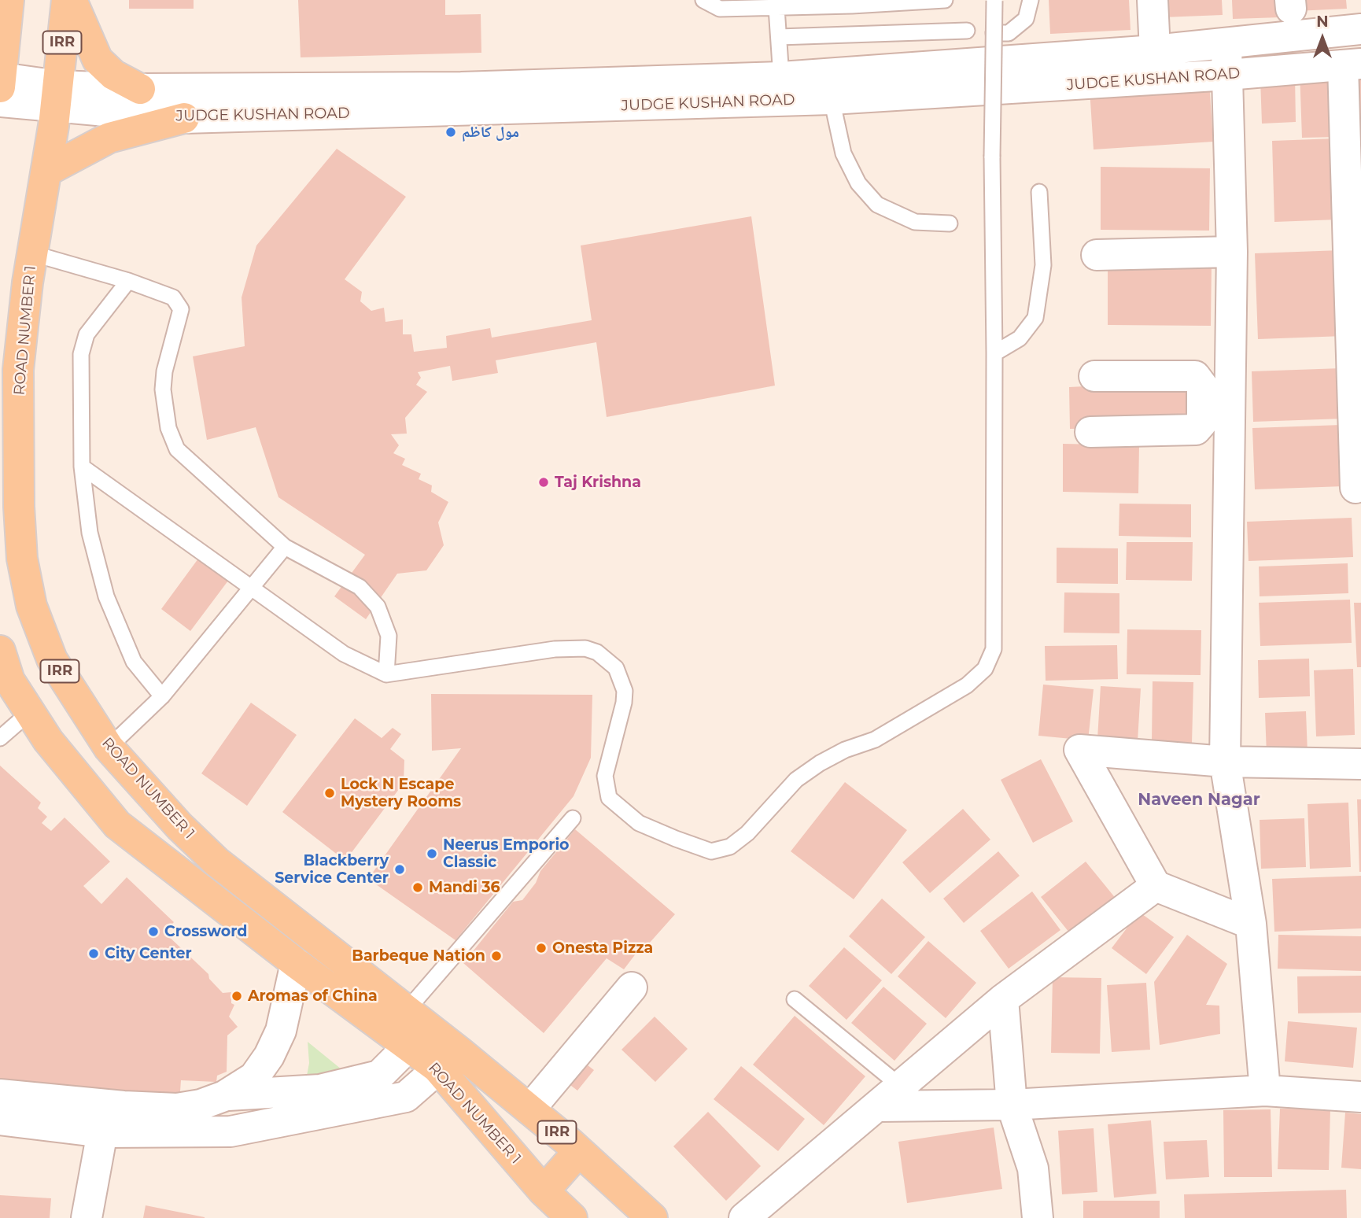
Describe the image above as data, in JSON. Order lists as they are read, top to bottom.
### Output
{
  "streets": {
    "main road": ["IRR", "ROAD NUMBER 1"],
    "street": ["JUDGE KUSHAN ROAD"]
  },
  "crossings": [
    ["JUDGE KUSHAN ROAD", "ROAD NUMBER 1"]
  ],
  "districts": ["Naveen Nagar"],
  "places": [
    "مول كاظم",
    "Taj Krishna",
    "Lock N Escape Mystery Rooms",
    "Neerus Emporio Classic",
    "Blackberry Service Center",
    "Mandi 36",
    "Crossword",
    "Onesta Pizza",
    "City Center",
    "Barbeque Nation",
    "Aromas of China"
  ],
  "north": "top"
}
